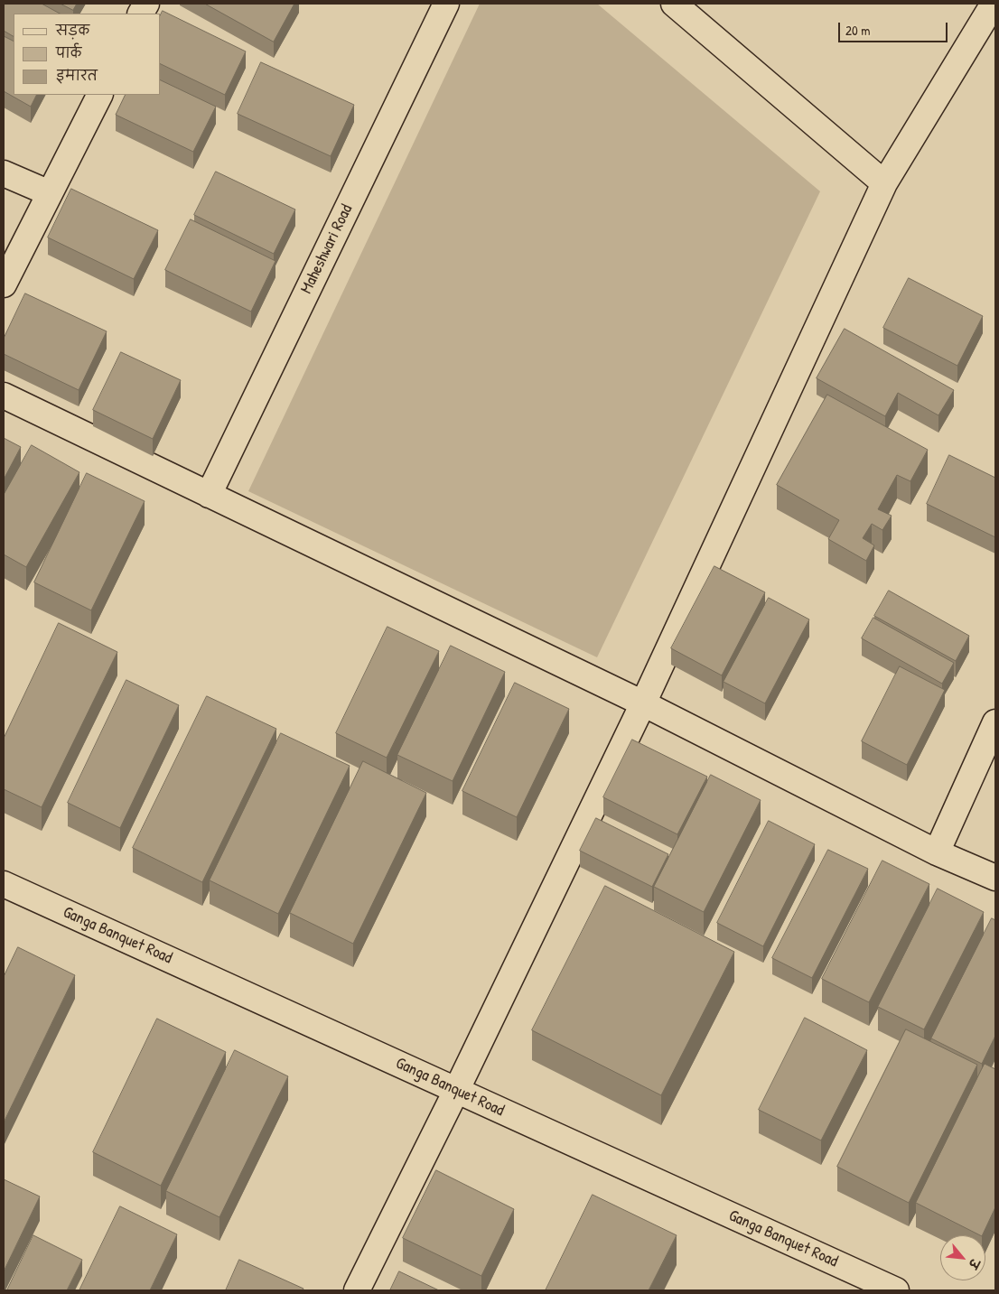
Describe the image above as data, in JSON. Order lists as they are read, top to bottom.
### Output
{
  "streets": {
    "street": ["Maheshwari Road", "Ganga Banquet Road"]
  },
  "legend": ["सड़क", "पार्क", "इमारत"],
  "scale_bar": "20 m",
  "north": "bottom right"
}
